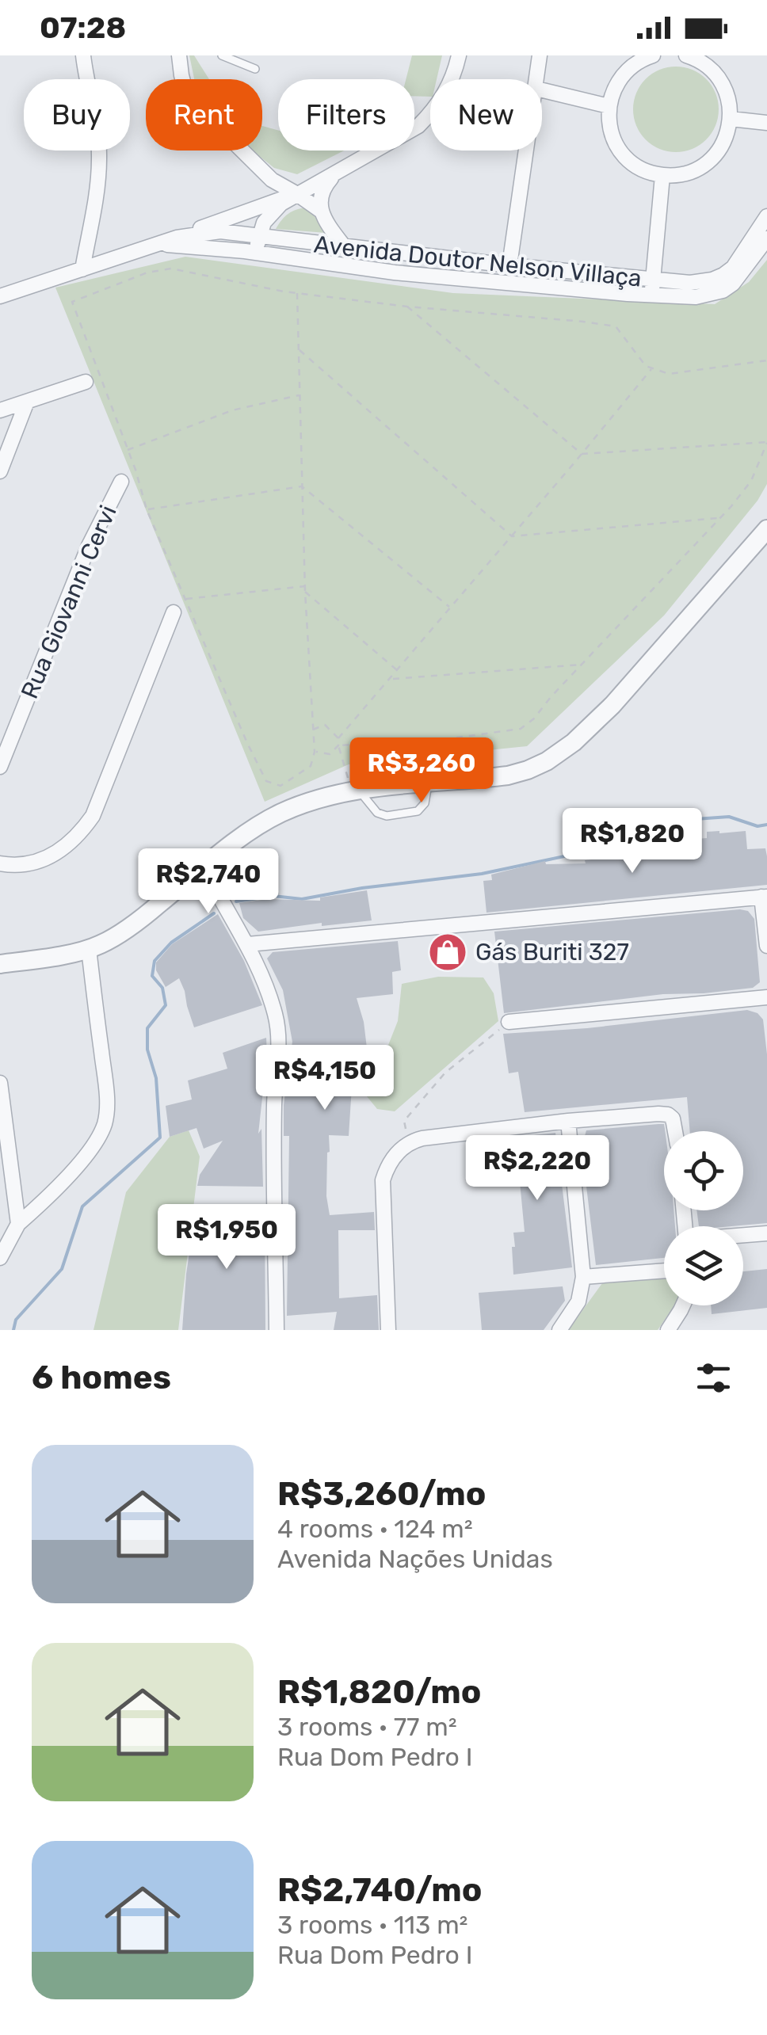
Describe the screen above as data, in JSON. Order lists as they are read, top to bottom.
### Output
{
  "streets": {
    "street": ["Avenida Doutor Nelson Villaça", "Rua Giovanni Cervi"]
  },
  "places": {
    "shop": ["Gás Buriti 327"]
  },
  "page": {
    "status": "07:28",
    "chip": [
      "Buy",
      "Rent",
      "Filters",
      "New"
    ],
    "price": [
      "R$3,260",
      "R$1,820",
      "R$2,740",
      "R$4,150",
      "R$2,220",
      "R$1,950"
    ],
    "heading": "6 homes",
    "list": [
      {
        "name": "R$3,260/mo",
        "note": "4 rooms · 124 m² · Avenida Nações Unidas"
      },
      {
        "name": "R$1,820/mo",
        "note": "3 rooms · 77 m² · Rua Dom Pedro I"
      },
      {
        "name": "R$2,740/mo",
        "note": "3 rooms · 113 m² · Rua Dom Pedro I"
      }
    ]
  }
}
